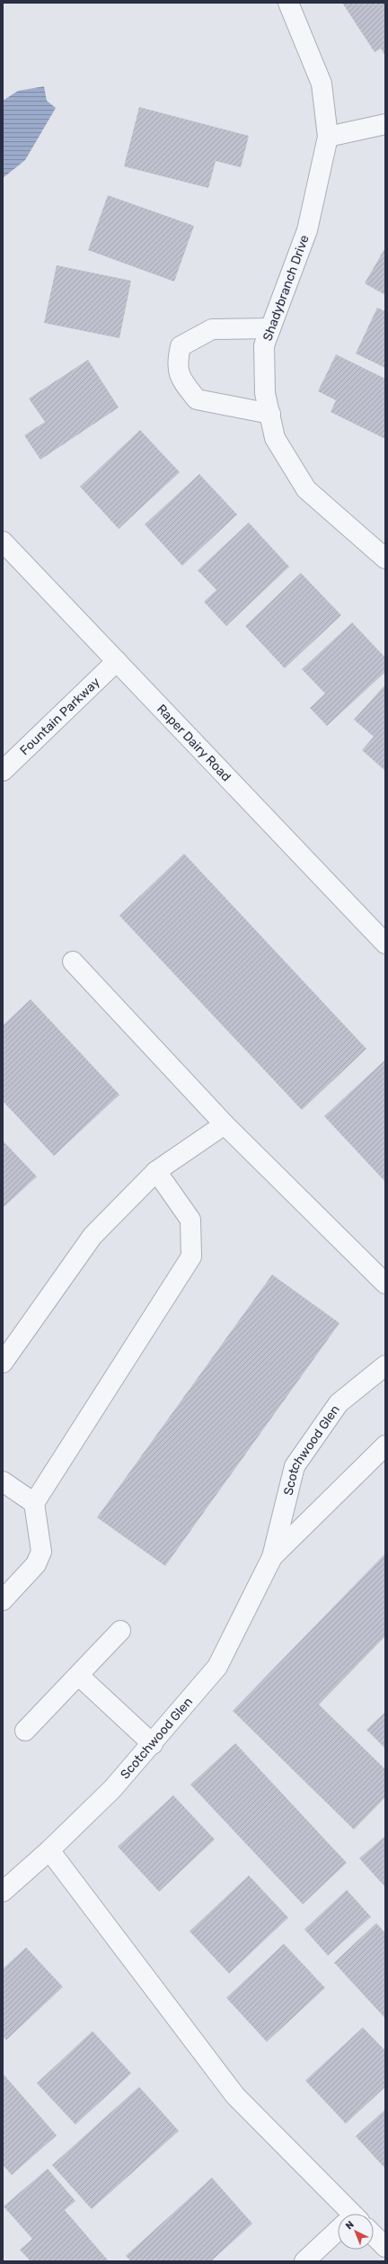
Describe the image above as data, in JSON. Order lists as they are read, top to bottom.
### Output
{
  "streets": {
    "street": [
      "Shadybranch Drive",
      "Fountain Parkway",
      "Raper Dairy Road",
      "Scotchwood Glen"
    ]
  },
  "crossings": [
    ["Fountain Parkway", "Raper Dairy Road"]
  ],
  "north": "top left"
}
